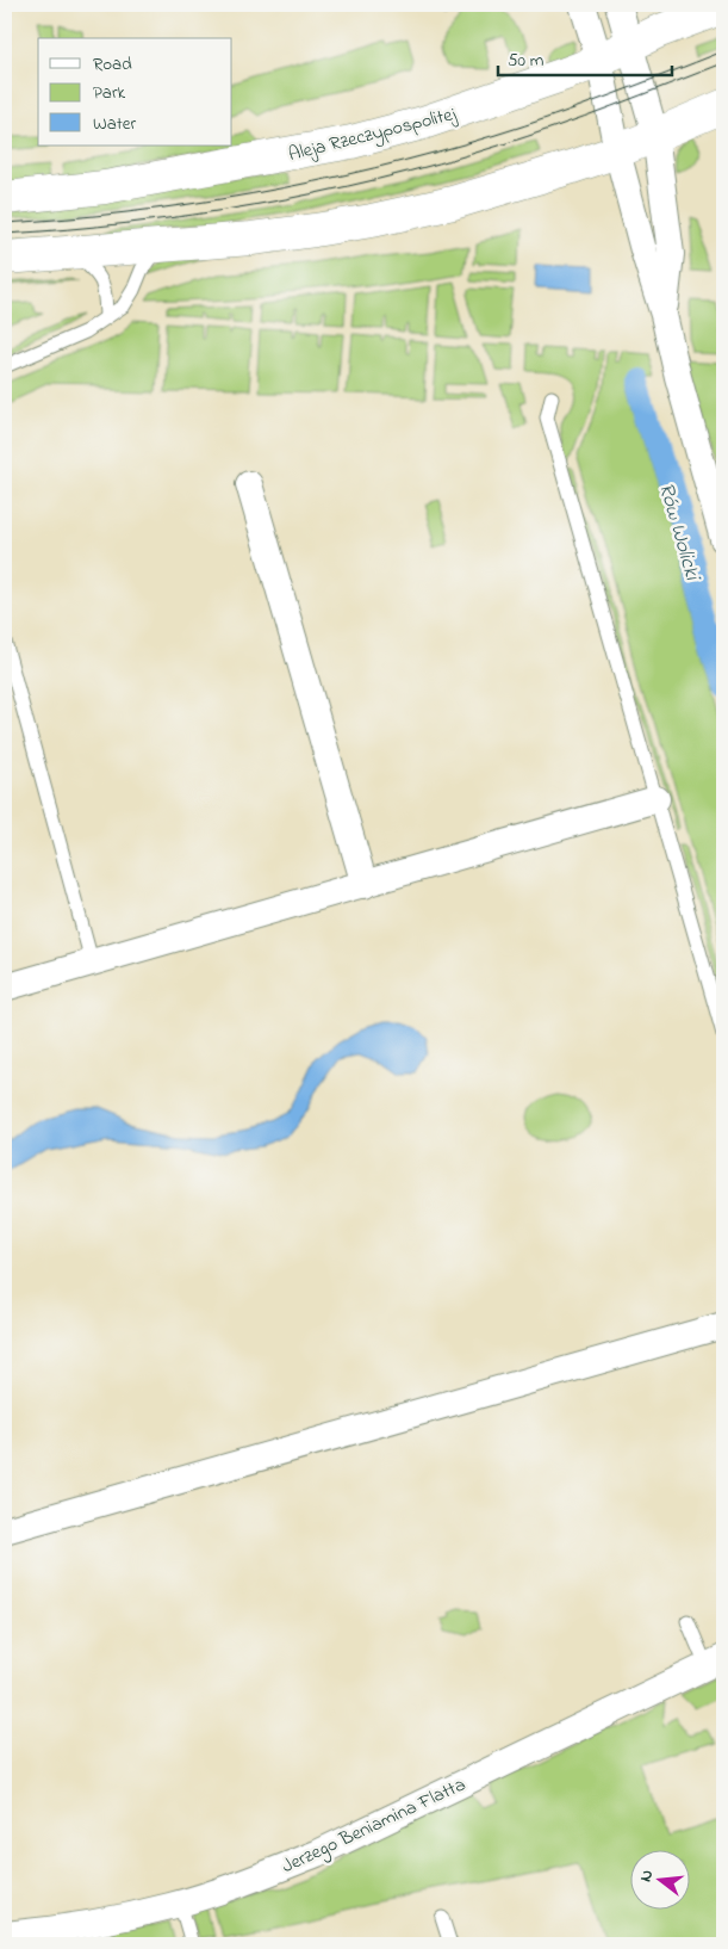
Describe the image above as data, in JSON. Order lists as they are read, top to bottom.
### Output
{
  "streets": {
    "street": ["Aleja Rzeczypospolitej", "Jerzego Beniamina Flatta"]
  },
  "water": ["Rów Wolicki"],
  "legend": ["Road", "Park", "Water"],
  "scale_bar": "50 m",
  "north": "left"
}
